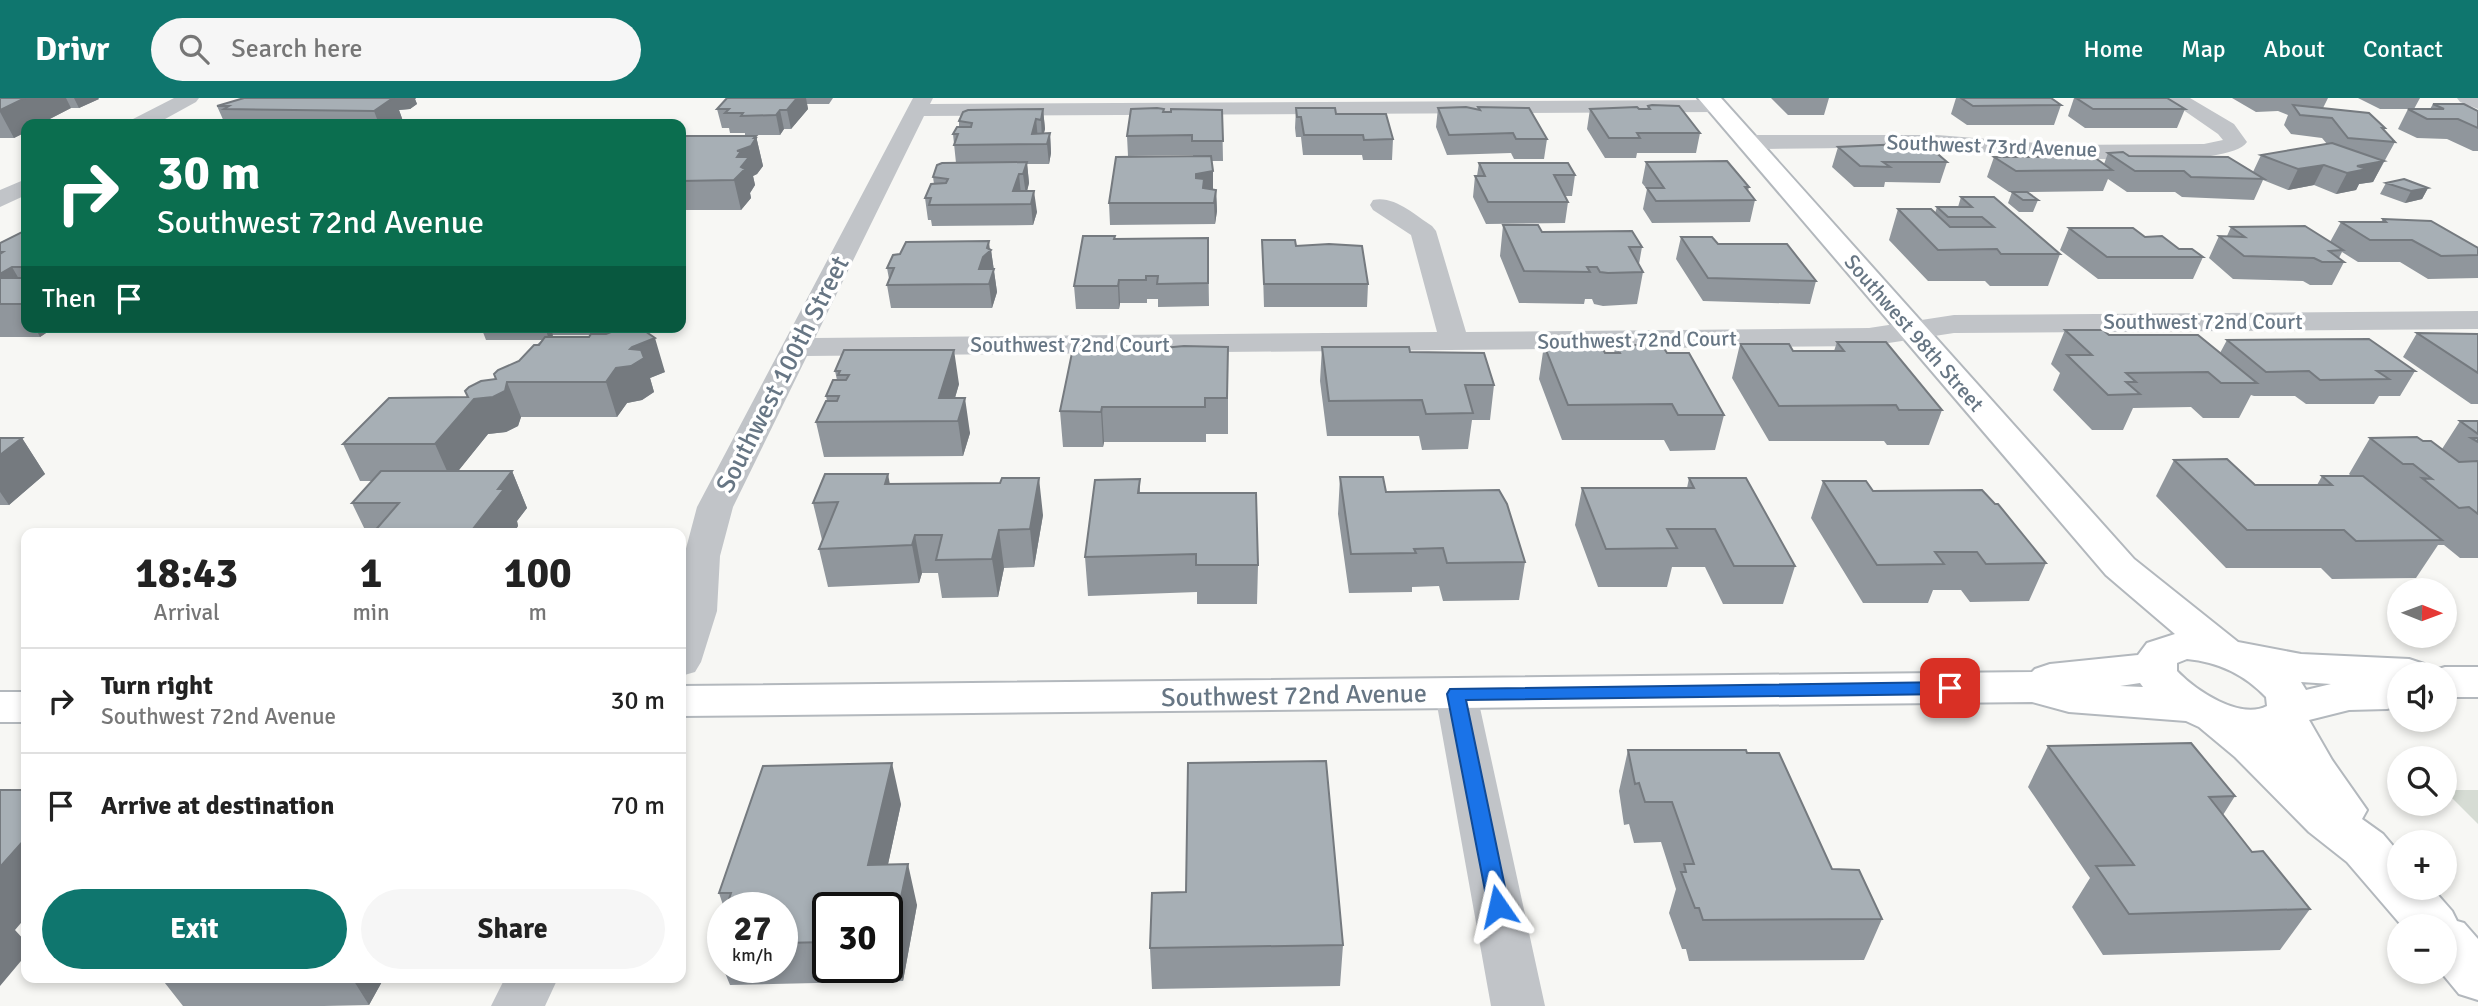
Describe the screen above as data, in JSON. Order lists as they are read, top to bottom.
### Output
{
  "streets": {
    "street": [
      "Southwest 73rd Avenue",
      "Southwest 72nd Court",
      "Southwest 98th Street",
      "Southwest 100th Street",
      "Southwest 72nd Avenue"
    ]
  },
  "crossings": [
    ["Southwest 73rd Avenue", "Southwest 98th Street"],
    ["Southwest 72nd Court", "Southwest 98th Street"],
    ["Southwest 72nd Court", "Southwest 100th Street"],
    ["Southwest 98th Street", "Southwest 72nd Avenue"]
  ],
  "north": "right",
  "page": {
    "header": "Drivr",
    "search": "Search here",
    "nav": [
      "Home",
      "Map",
      "About",
      "Contact"
    ],
    "turn": ["30 m", "Southwest 72nd Avenue"],
    "then": "Then",
    "eta": [
      "18:43",
      "Arrival",
      "1",
      "min",
      "100",
      "m"
    ],
    "map_buttons": ["+", "−"],
    "list": [
      {
        "name": "Turn right",
        "note": "Southwest 72nd Avenue",
        "value": "30 m"
      },
      {
        "name": "Arrive at destination",
        "value": "70 m"
      }
    ],
    "buttons": ["Exit", "Share"],
    "speed": "27 km/h",
    "limit": "30"
  }
}
